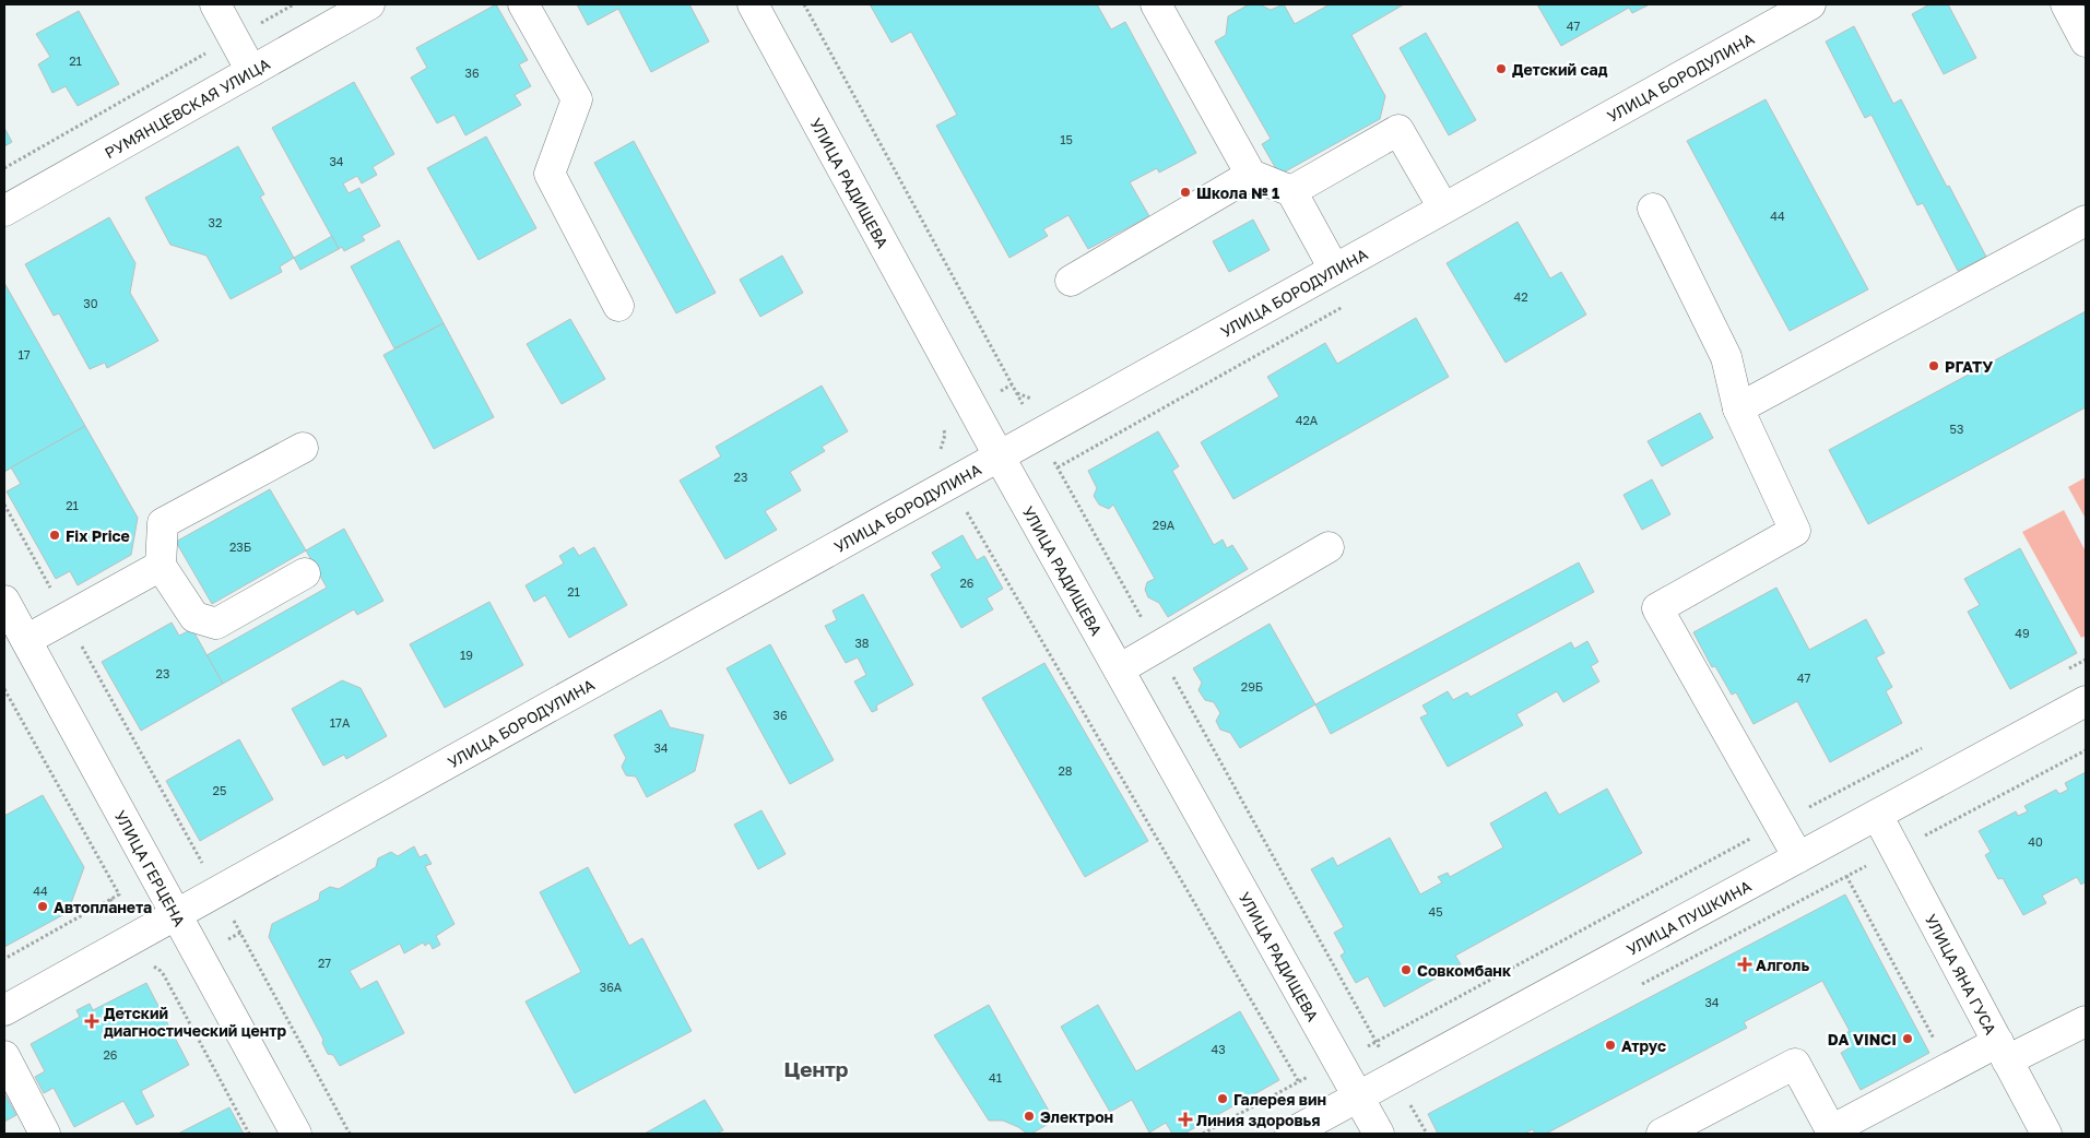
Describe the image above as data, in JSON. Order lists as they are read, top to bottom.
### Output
{
  "streets": {
    "street": [
      "УЛИЦА БОРОДУЛИНА",
      "РУМЯНЦЕВСКАЯ УЛИЦА",
      "УЛИЦА РАДИЩЕВА",
      "УЛИЦА ГЕРЦЕНА",
      "УЛИЦА ПУШКИНА",
      "УЛИЦА ЯНА ГУСА"
    ]
  },
  "crossings": [
    ["УЛИЦА БОРОДУЛИНА", "УЛИЦА РАДИЩЕВА"],
    ["УЛИЦА БОРОДУЛИНА", "УЛИЦА ГЕРЦЕНА"],
    ["УЛИЦА РАДИЩЕВА", "УЛИЦА ПУШКИНА"],
    ["УЛИЦА ПУШКИНА", "УЛИЦА ЯНА ГУСА"]
  ],
  "districts": ["Центр"],
  "places": {
    "other": [
      "Детский сад",
      "Школа № 1",
      "РГАТУ",
      "Fix Price",
      "Автопланета",
      "Совкомбанк",
      "DA VINCI",
      "Атрус",
      "Галерея вин",
      "Электрон"
    ],
    "health": ["Алголь", "Детский диагностический центр", "Линия здоровья"]
  },
  "house_numbers": [
    "47",
    "21",
    "36",
    "15",
    "34",
    "44",
    "32",
    "42",
    "30",
    "17",
    "42А",
    "53",
    "23",
    "21",
    "29А",
    "23Б",
    "26",
    "21",
    "49",
    "38",
    "19",
    "23",
    "47",
    "29Б",
    "36",
    "17А",
    "34",
    "28",
    "25",
    "40",
    "44",
    "45",
    "27",
    "36А",
    "34",
    "43",
    "26",
    "41"
  ]
}
